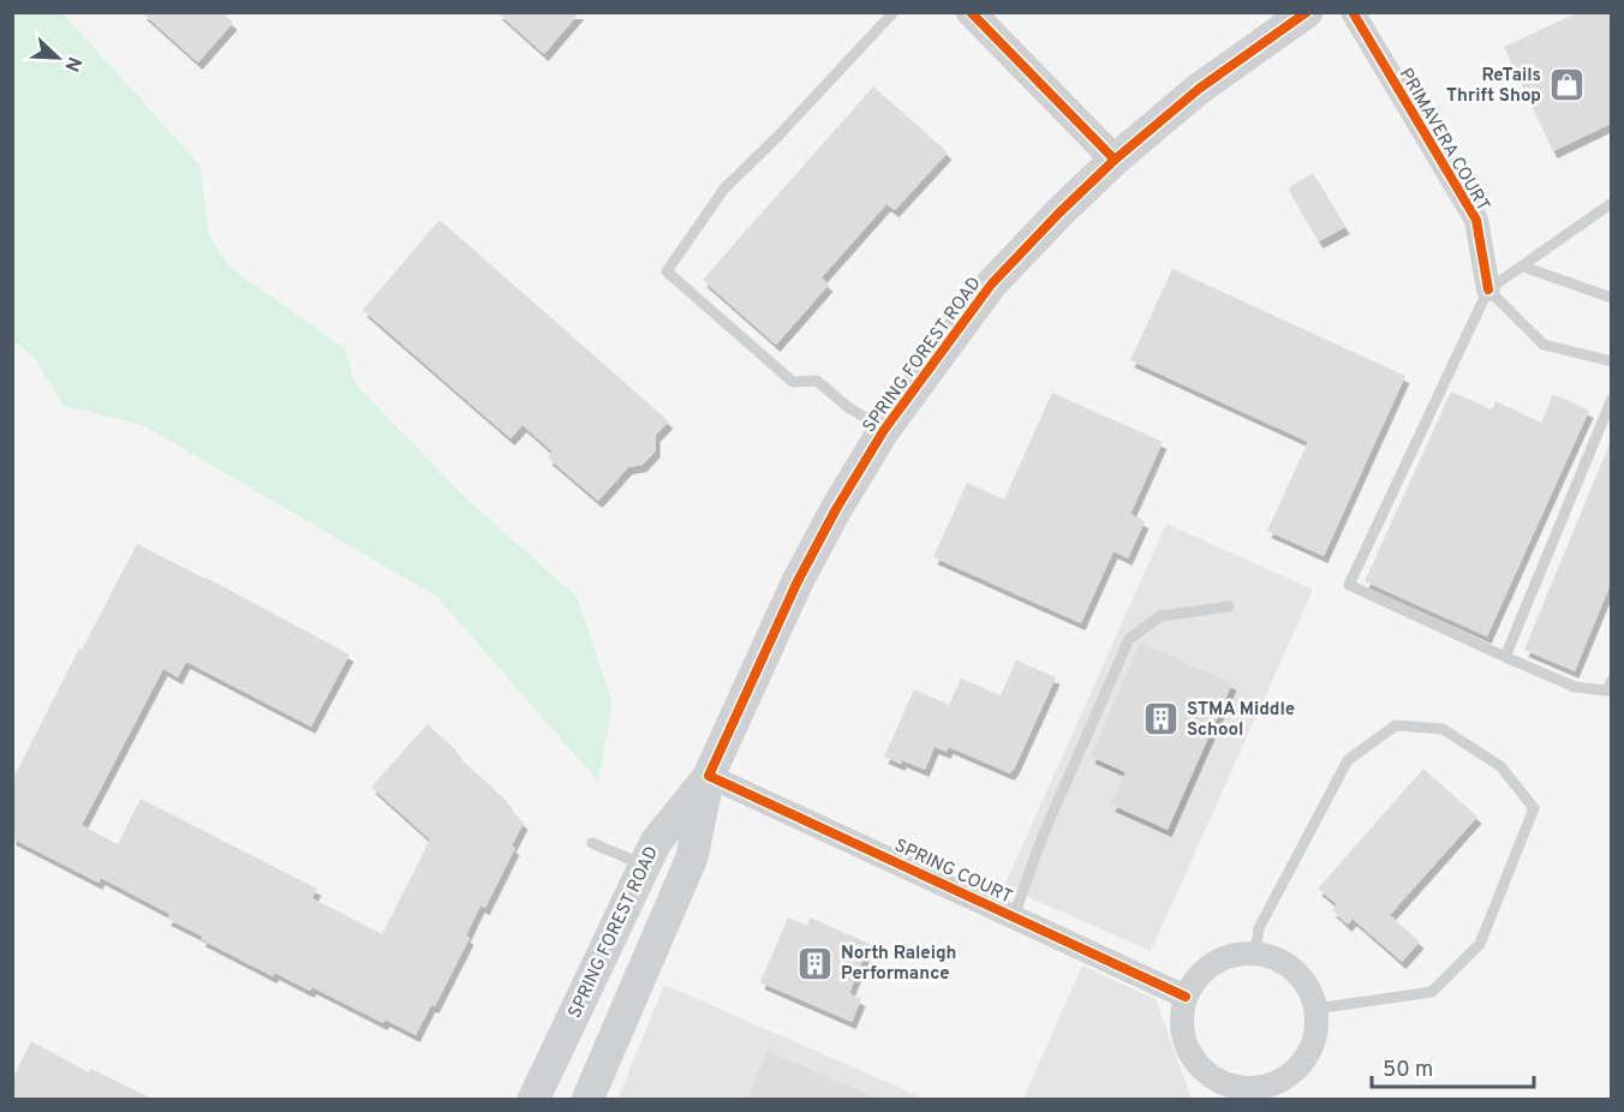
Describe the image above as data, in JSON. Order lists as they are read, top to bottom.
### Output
{
  "streets": {
    "main road": ["SPRING FOREST ROAD"],
    "street": ["PRIMAVERA COURT", "SPRING COURT"]
  },
  "crossings": [
    ["SPRING FOREST ROAD", "SPRING COURT"]
  ],
  "places": {
    "shop": ["ReTails Thrift Shop"],
    "building": ["STMA Middle School", "North Raleigh Performance"]
  },
  "scale_bar": "50 m",
  "north": "bottom right"
}
